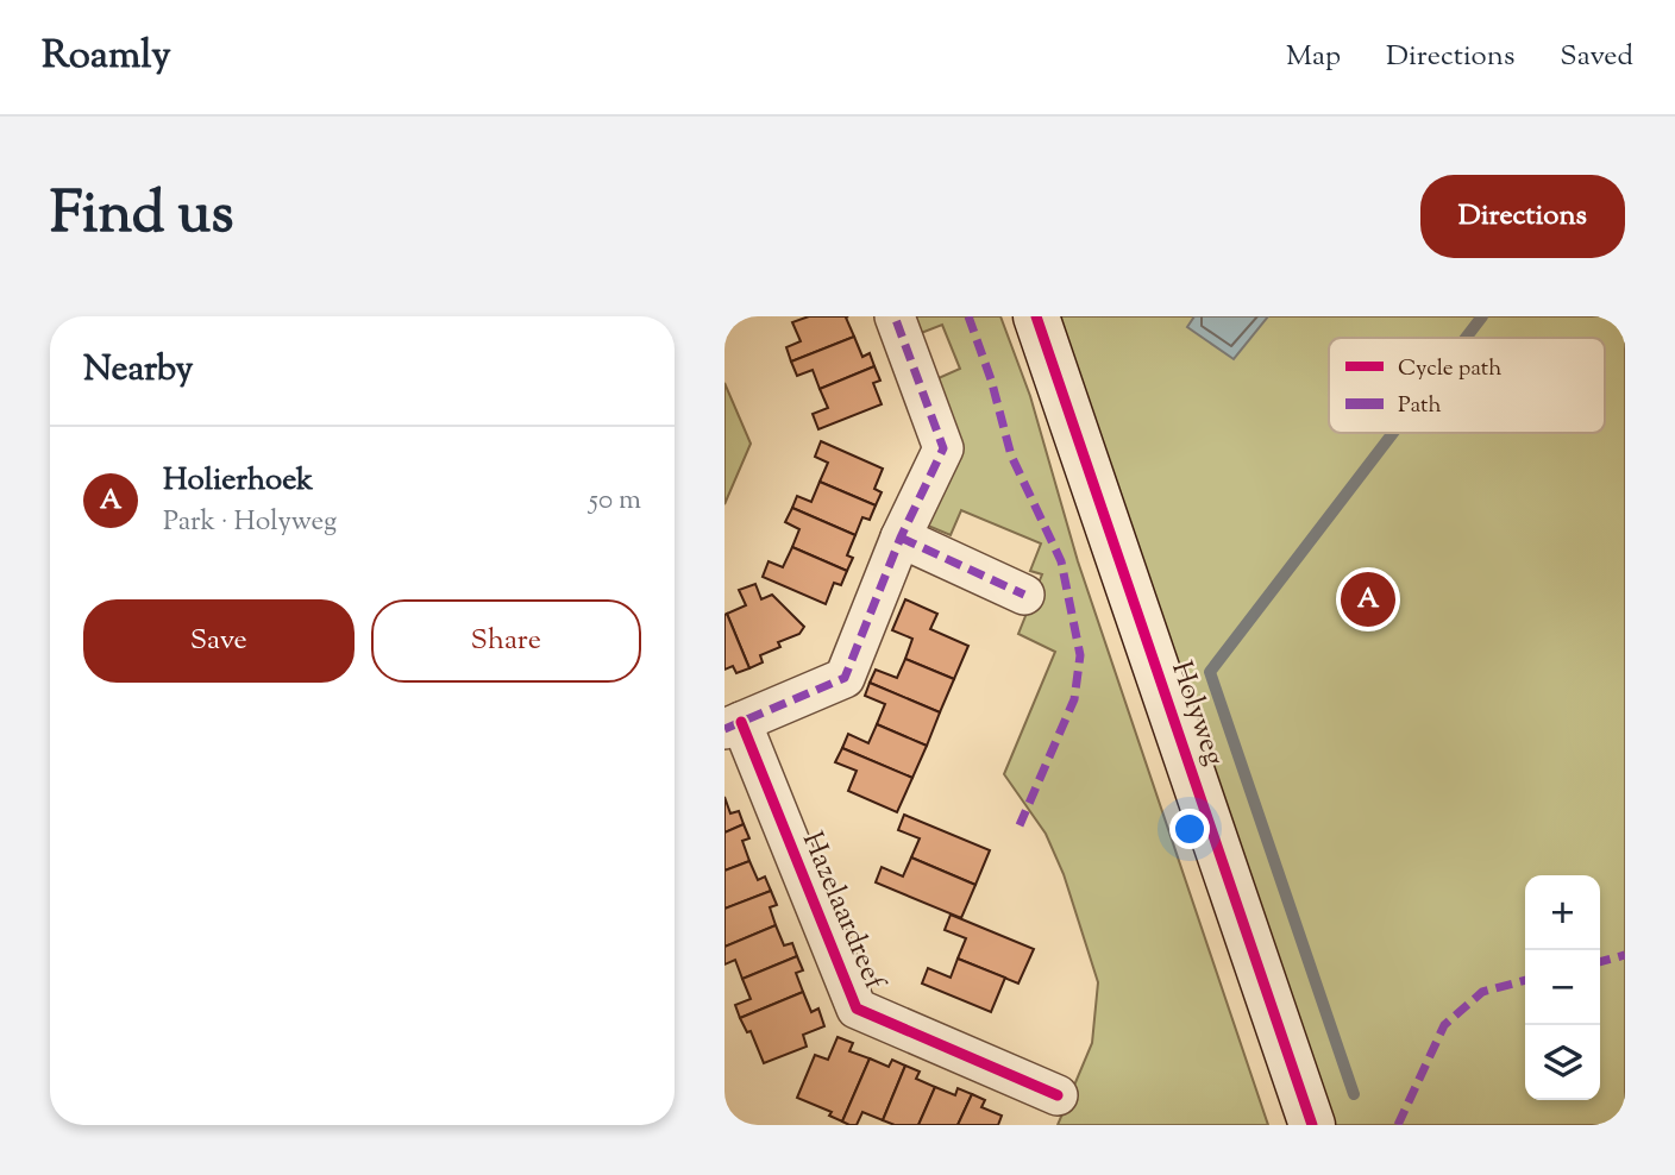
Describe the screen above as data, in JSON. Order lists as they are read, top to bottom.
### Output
{
  "streets": {
    "street": ["Holyweg", "Hazelaardreef"]
  },
  "legend": ["Cycle path", "Path"],
  "page": {
    "header": "Roamly",
    "nav": ["Map", "Directions", "Saved"],
    "title": "Find us",
    "buttons": [
      "Directions",
      ["Save", "Share"]
    ],
    "heading": "Nearby",
    "list": [
      {
        "mark": "A",
        "name": "Holierhoek",
        "note": "Park · Holyweg",
        "value": "50 m"
      }
    ],
    "pins": "A",
    "map_buttons": ["+", "−"]
  }
}
